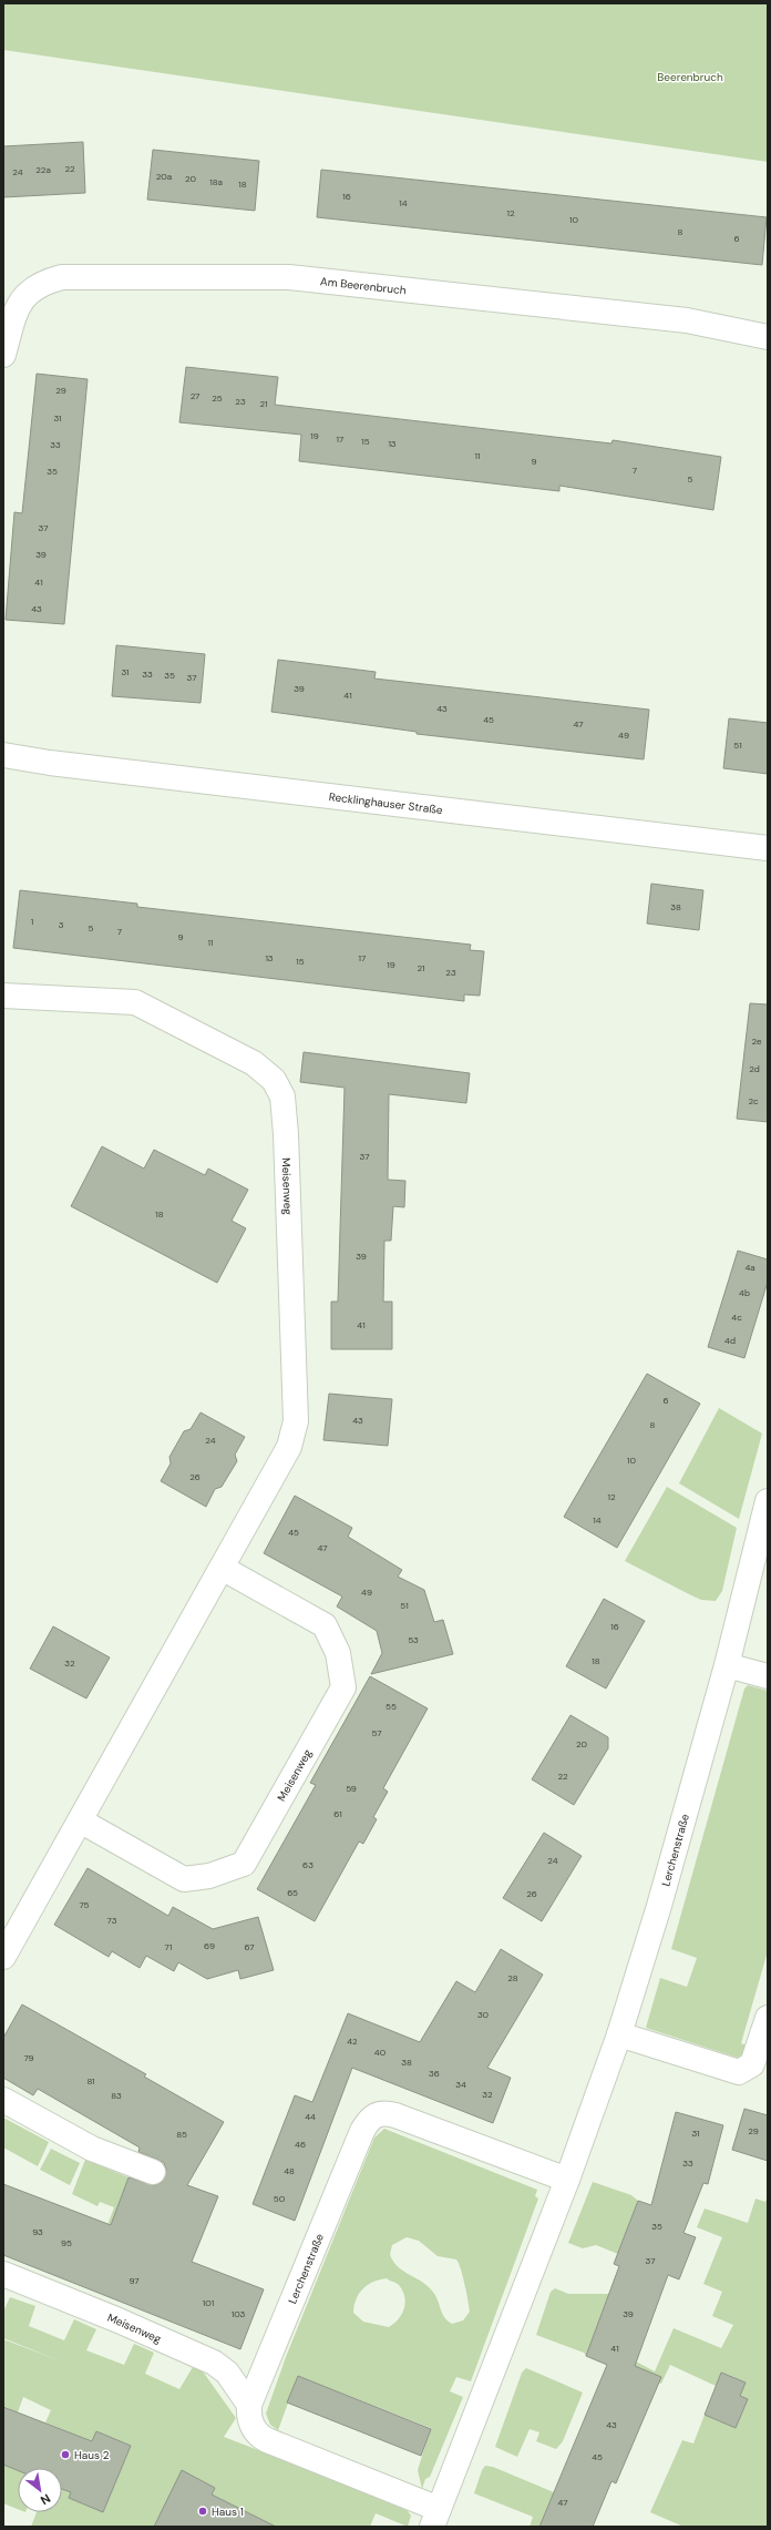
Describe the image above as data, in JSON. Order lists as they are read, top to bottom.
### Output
{
  "streets": {
    "street": [
      "Am Beerenbruch",
      "Recklinghauser Straße",
      "Meisenweg",
      "Lerchenstraße"
    ]
  },
  "crossings": [
    ["Meisenweg", "Lerchenstraße"]
  ],
  "parks": ["Beerenbruch"],
  "places": ["Haus 2", "Haus 1"],
  "house_numbers": [
    "22",
    "22a",
    "24",
    "20a",
    "20",
    "18a",
    "18",
    "16",
    "14",
    "12",
    "10",
    "8",
    "6",
    "29",
    "27",
    "25",
    "23",
    "21",
    "31",
    "19",
    "17",
    "15",
    "13",
    "33",
    "11",
    "9",
    "7",
    "35",
    "5",
    "37",
    "39",
    "41",
    "43",
    "31",
    "33",
    "35",
    "37",
    "39",
    "41",
    "43",
    "45",
    "47",
    "49",
    "51",
    "38",
    "1",
    "3",
    "5",
    "7",
    "9",
    "11",
    "13",
    "17",
    "15",
    "19",
    "21",
    "23",
    "2e",
    "2d",
    "2c",
    "37",
    "18",
    "39",
    "4a",
    "4b",
    "4c",
    "41",
    "4d",
    "6",
    "43",
    "8",
    "24",
    "10",
    "26",
    "12",
    "14",
    "45",
    "47",
    "49",
    "51",
    "16",
    "53",
    "18",
    "32",
    "55",
    "57",
    "20",
    "22",
    "59",
    "61",
    "24",
    "63",
    "65",
    "26",
    "75",
    "73",
    "69",
    "71",
    "67",
    "28",
    "30",
    "42",
    "40",
    "79",
    "38",
    "36",
    "81",
    "34",
    "32",
    "83",
    "44",
    "29",
    "31",
    "85",
    "46",
    "33",
    "48",
    "50",
    "35",
    "93",
    "95",
    "37",
    "97",
    "101",
    "103",
    "39",
    "41",
    "43",
    "45",
    "47"
  ],
  "north": "bottom right"
}
